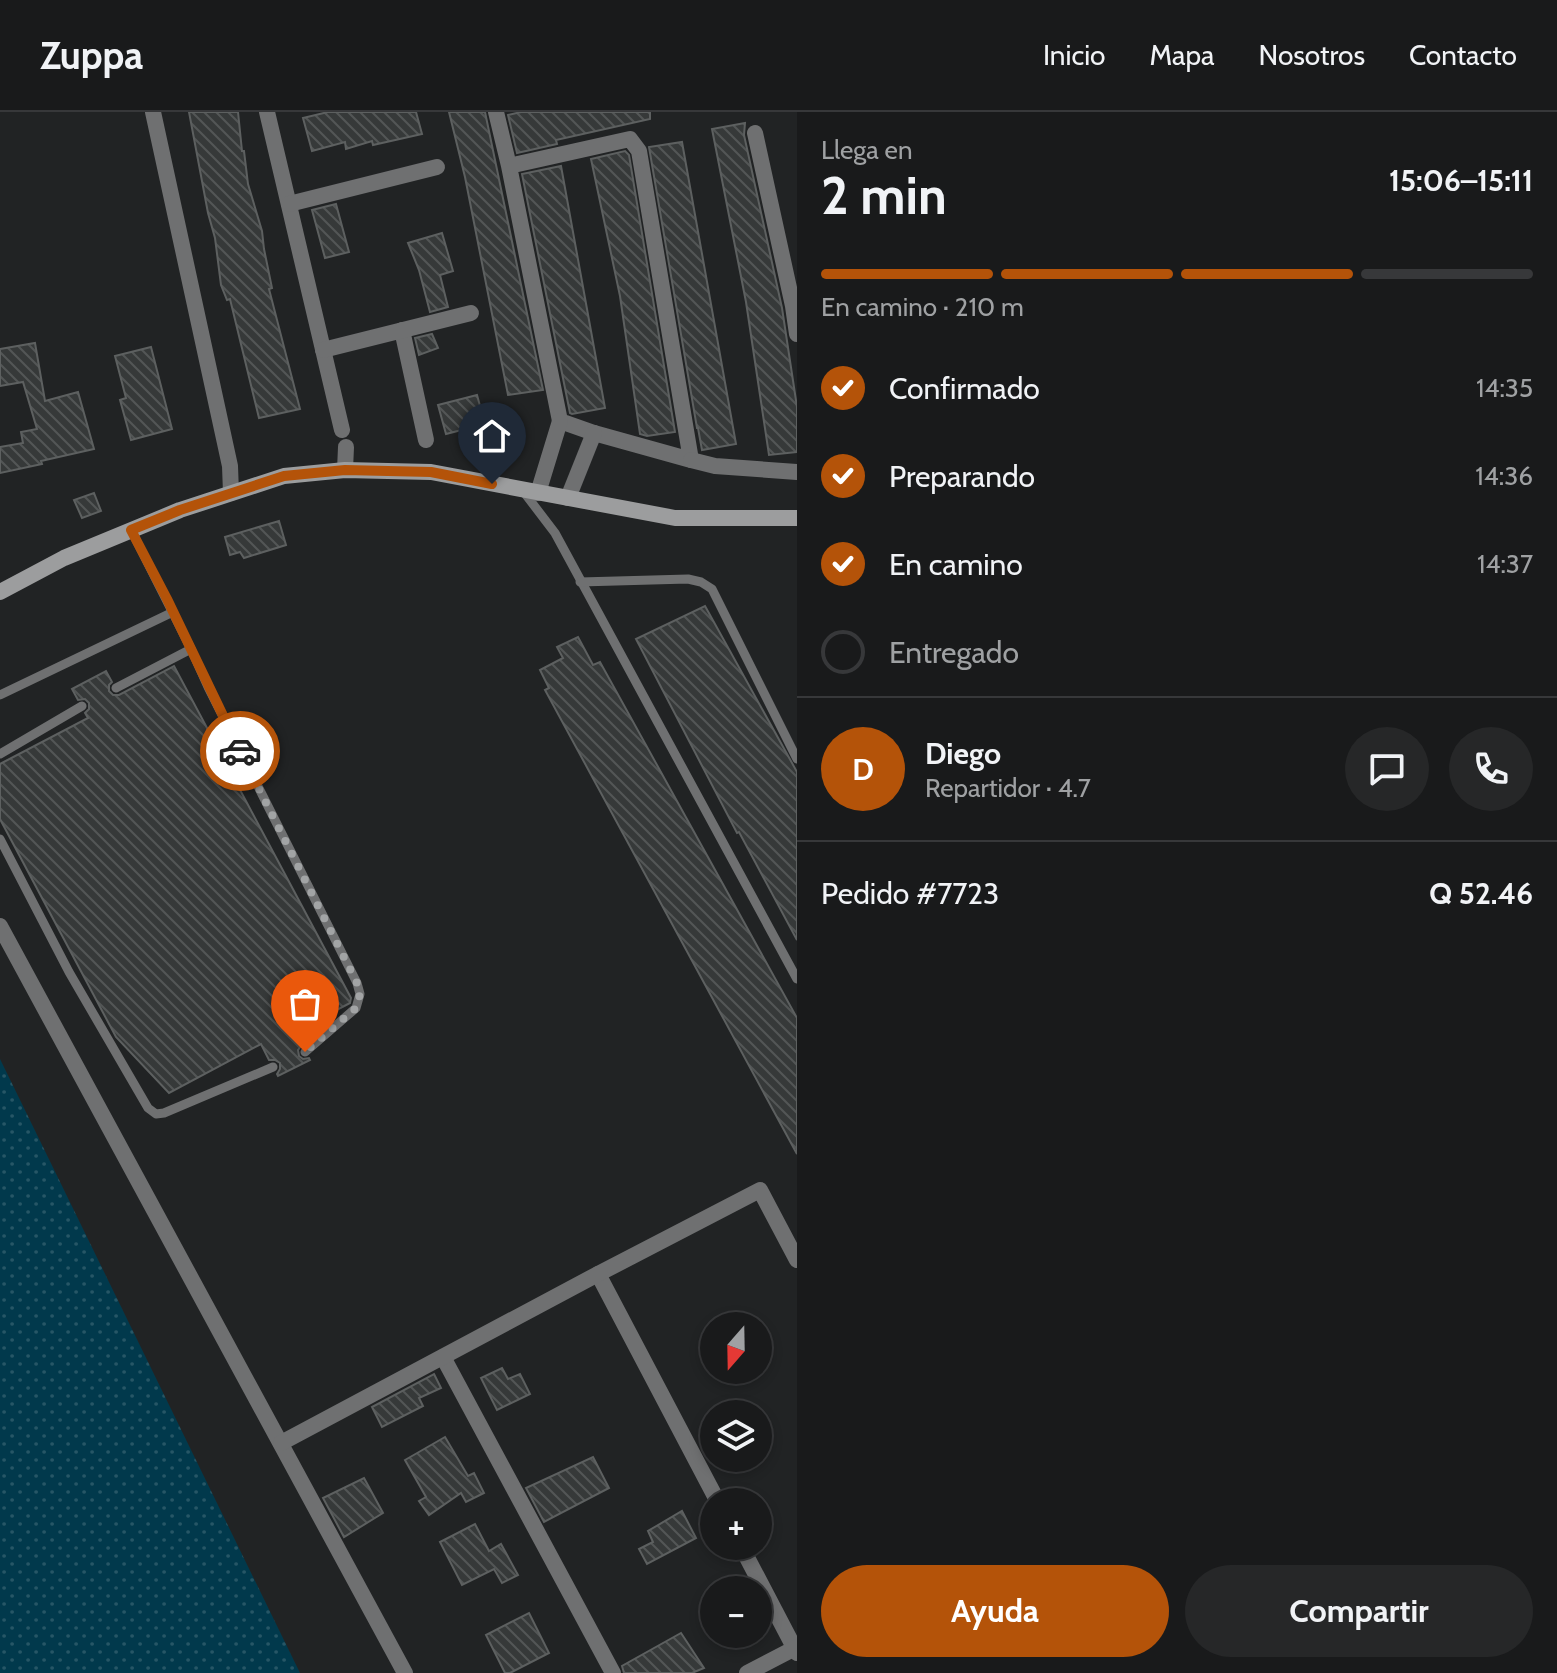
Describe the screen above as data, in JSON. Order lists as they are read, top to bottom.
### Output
{
  "north": "bottom",
  "page": {
    "header": "Zuppa",
    "nav": [
      "Inicio",
      "Mapa",
      "Nosotros",
      "Contacto"
    ],
    "heading": ["2 min", "Llega en", "15:06–15:11"],
    "panel": [
      "Diego",
      "Repartidor · 4.7",
      "Pedido #7723",
      "Q 52.46"
    ],
    "bar": "En camino · 210 m",
    "list": [
      ["Confirmado", "14:35"],
      ["Preparando", "14:36"],
      ["En camino", "14:37"],
      "Entregado"
    ],
    "round": "D",
    "map_buttons": ["+", "−"],
    "buttons": ["Ayuda", "Compartir"]
  }
}
